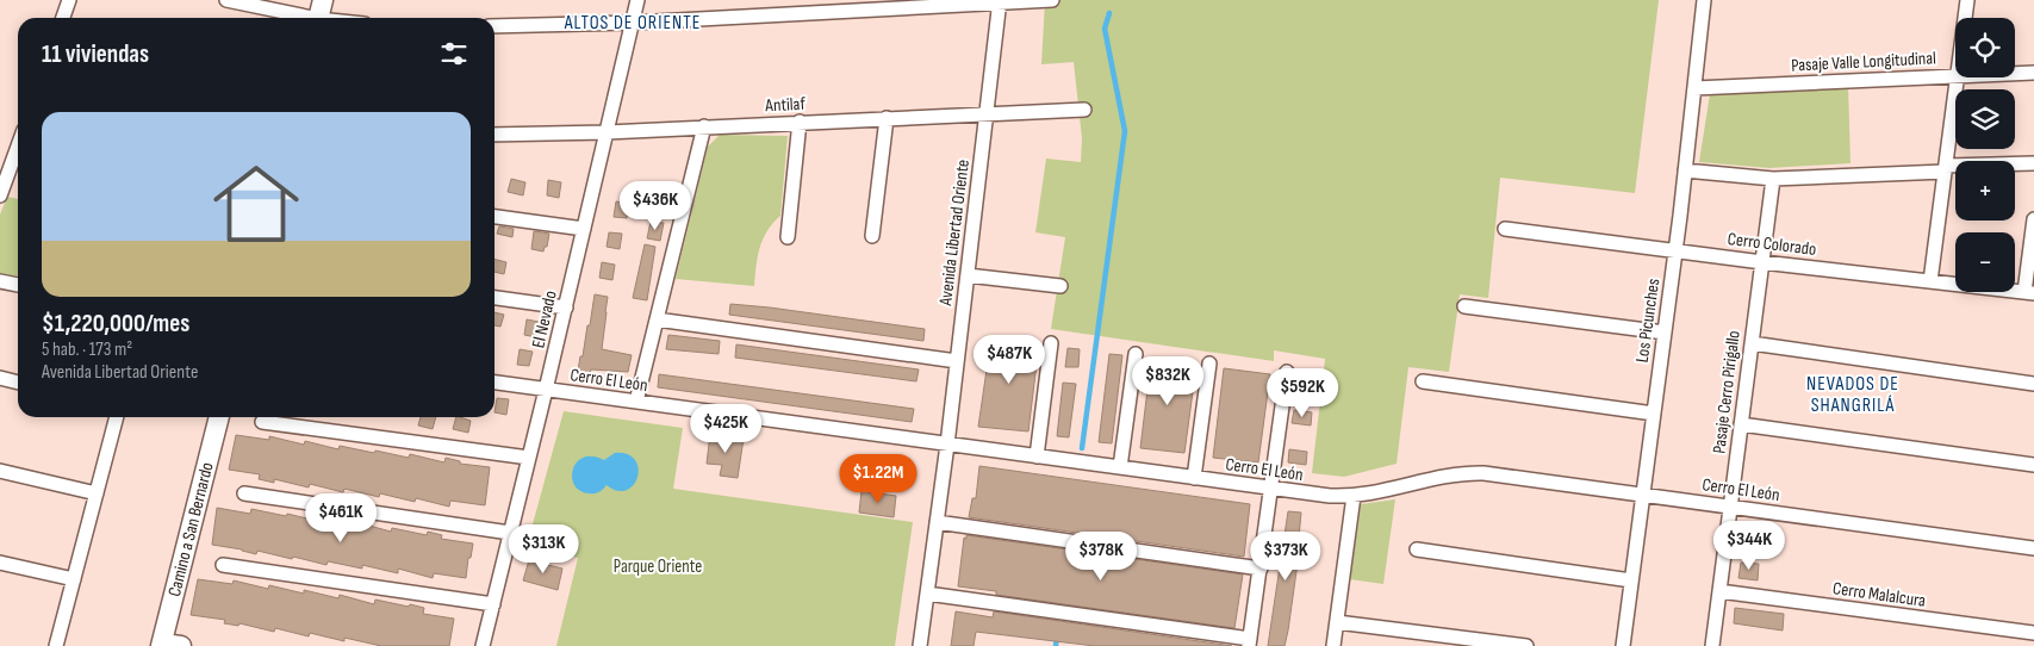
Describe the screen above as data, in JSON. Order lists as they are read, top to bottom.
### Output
{
  "streets": {
    "street": [
      "Pasaje Valle Longitudinal",
      "Antilaf",
      "Avenida Libertad Oriente",
      "Cerro Colorado",
      "El Nevado",
      "Los Picunches",
      "Cerro El León",
      "Pasaje Cerro Pirigallo",
      "Camino a San Bernardo",
      "Cerro Malalcura"
    ]
  },
  "crossings": [
    ["Pasaje Valle Longitudinal", "Los Picunches"],
    ["Antilaf", "Avenida Libertad Oriente"],
    ["Antilaf", "El Nevado"],
    ["Avenida Libertad Oriente", "Cerro El León"],
    ["Cerro Colorado", "Los Picunches"],
    ["Cerro Colorado", "Pasaje Cerro Pirigallo"],
    ["El Nevado", "Cerro El León"],
    ["Los Picunches", "Cerro El León"],
    ["Cerro El León", "Pasaje Cerro Pirigallo"],
    ["Pasaje Cerro Pirigallo", "Cerro Malalcura"]
  ],
  "districts": ["ALTOS DE ORIENTE", "NEVADOS DE SHANGRILÁ"],
  "parks": ["Parque Oriente"],
  "page": {
    "map_buttons": ["+", "−"],
    "heading": "11 viviendas",
    "list": [
      {
        "name": "$1,220,000/mes",
        "note": "5 hab. · 173 m² · Avenida Libertad Oriente"
      }
    ],
    "price": [
      "$436K",
      "$487K",
      "$832K",
      "$592K",
      "$425K",
      "$1.22M",
      "$461K",
      "$344K",
      "$313K",
      "$378K",
      "$373K"
    ]
  }
}
